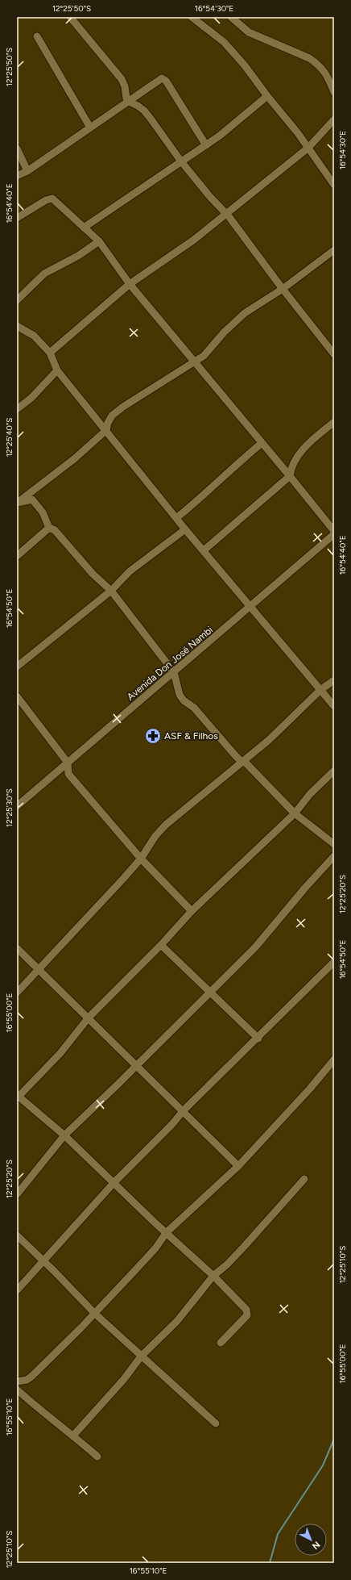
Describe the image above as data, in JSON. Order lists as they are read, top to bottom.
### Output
{
  "streets": {
    "street": ["Avenida Don José Nambi"]
  },
  "places": {
    "pharmacy": ["ASF & Filhos"]
  },
  "north": "bottom right",
  "coordinates": [
    "12°25'50\"S",
    "16°54'30\"E",
    "16°54'40\"E",
    "12°25'40\"S",
    "16°54'50\"E",
    "12°25'30\"S",
    "12°25'20\"S",
    "16°55'00\"E",
    "12°25'10\"S",
    "16°55'10\"E"
  ]
}
